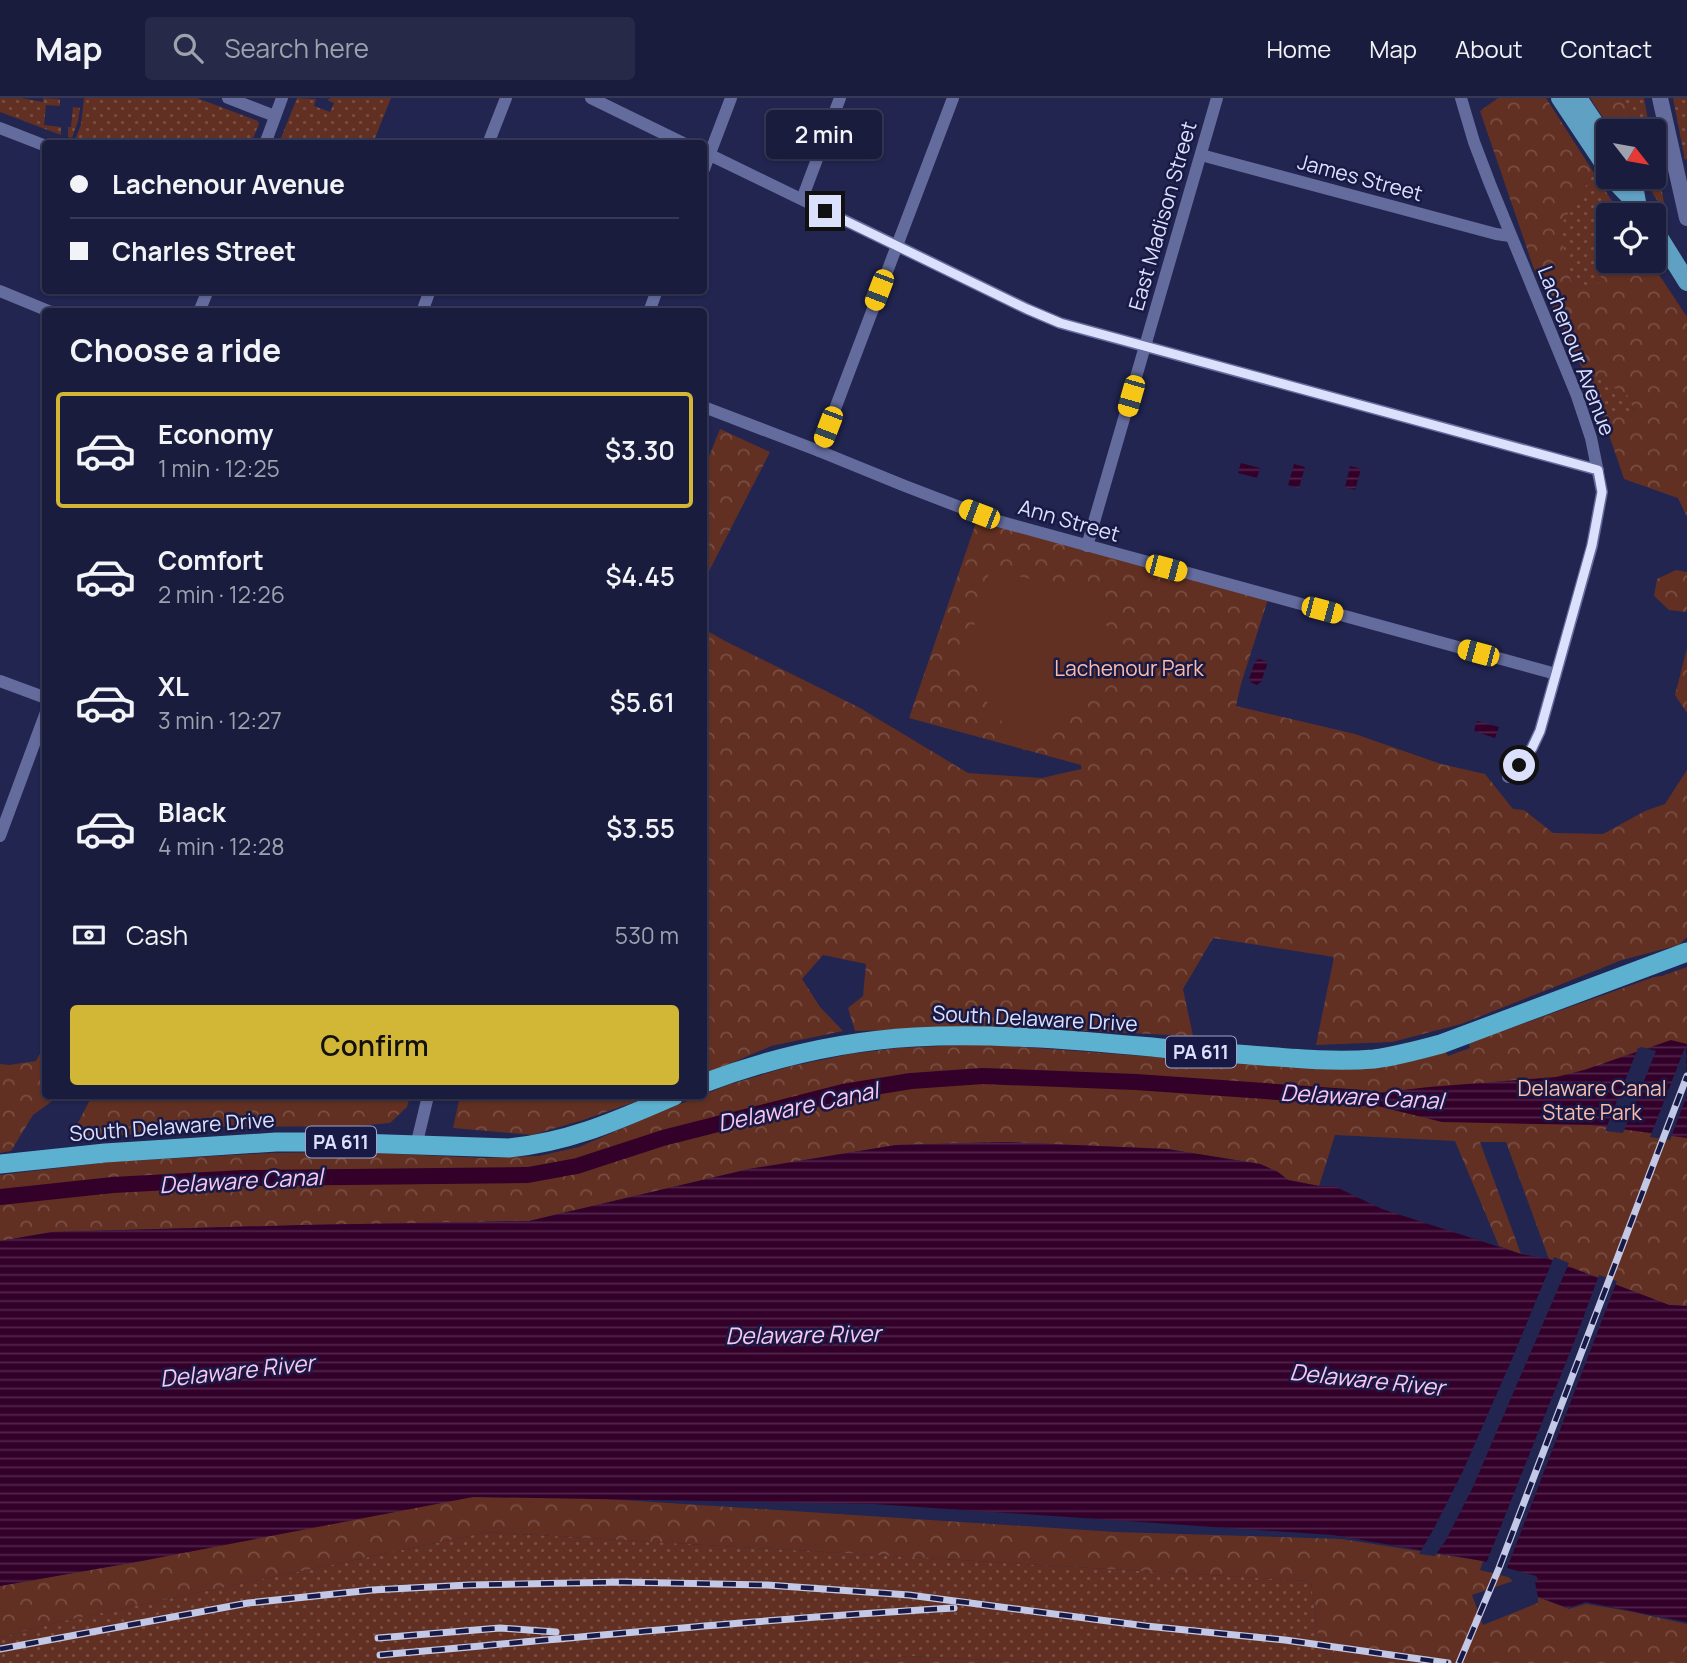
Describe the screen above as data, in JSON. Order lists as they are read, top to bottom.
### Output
{
  "streets": {
    "highway": ["South Delaware Drive", "PA 611"],
    "street": [
      "James Street",
      "East Madison Street",
      "Lachenour Avenue",
      "Ann Street"
    ]
  },
  "crossings": [
    ["James Street", "East Madison Street"],
    ["James Street", "Lachenour Avenue"],
    ["East Madison Street", "Ann Street"],
    ["Lachenour Avenue", "Ann Street"]
  ],
  "water": ["Delaware Canal", "Delaware River"],
  "parks": ["Lachenour Park", "Delaware Canal State Park"],
  "north": "bottom right",
  "page": {
    "header": "Map",
    "search": "Search here",
    "nav": [
      "Home",
      "Map",
      "About",
      "Contact"
    ],
    "bubble": "2 min",
    "banner": ["Lachenour Avenue", "Charles Street"],
    "heading": "Choose a ride",
    "list": [
      {
        "name": "Economy",
        "note": "1 min · 12:25",
        "value": "$3.30"
      },
      {
        "name": "Comfort",
        "note": "2 min · 12:26",
        "value": "$4.45"
      },
      {
        "name": "XL",
        "note": "3 min · 12:27",
        "value": "$5.61"
      },
      {
        "name": "Black",
        "note": "4 min · 12:28",
        "value": "$3.55"
      }
    ],
    "pay": ["Cash", "530 m"],
    "buttons": "Confirm"
  }
}
